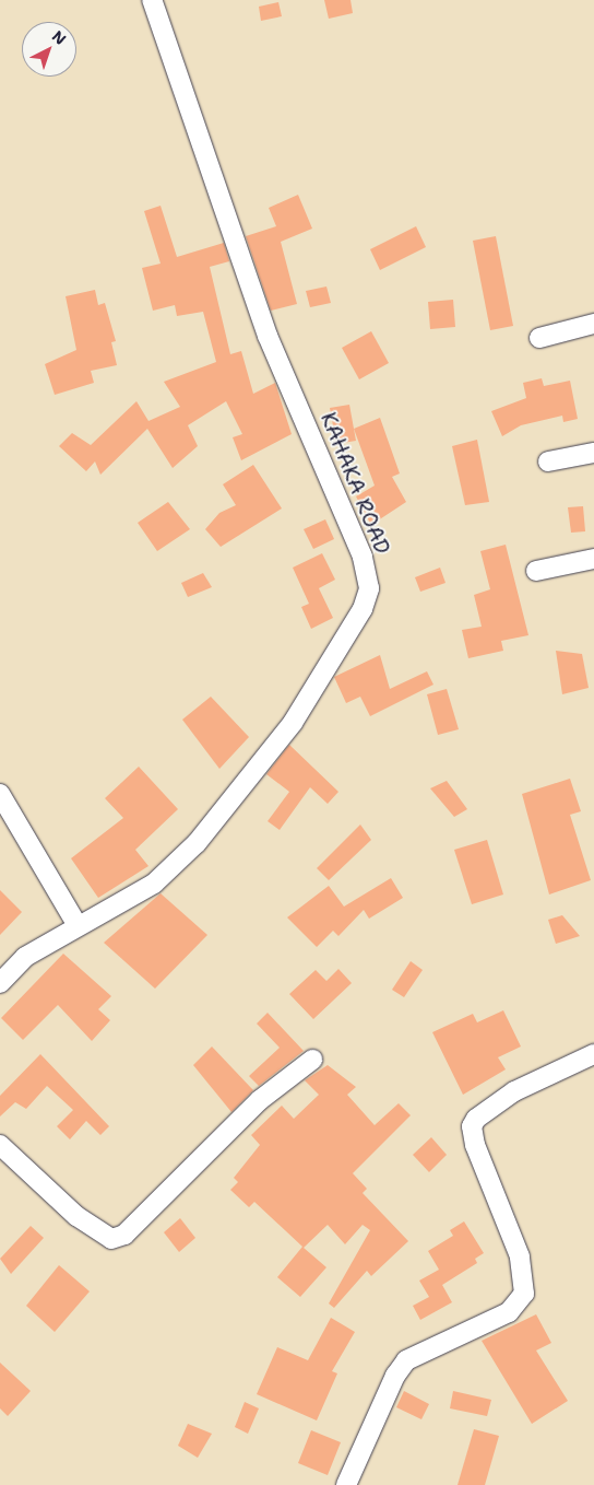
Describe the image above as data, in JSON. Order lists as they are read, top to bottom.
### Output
{
  "streets": {
    "street": ["KAHAKA ROAD"]
  },
  "north": "top right"
}
